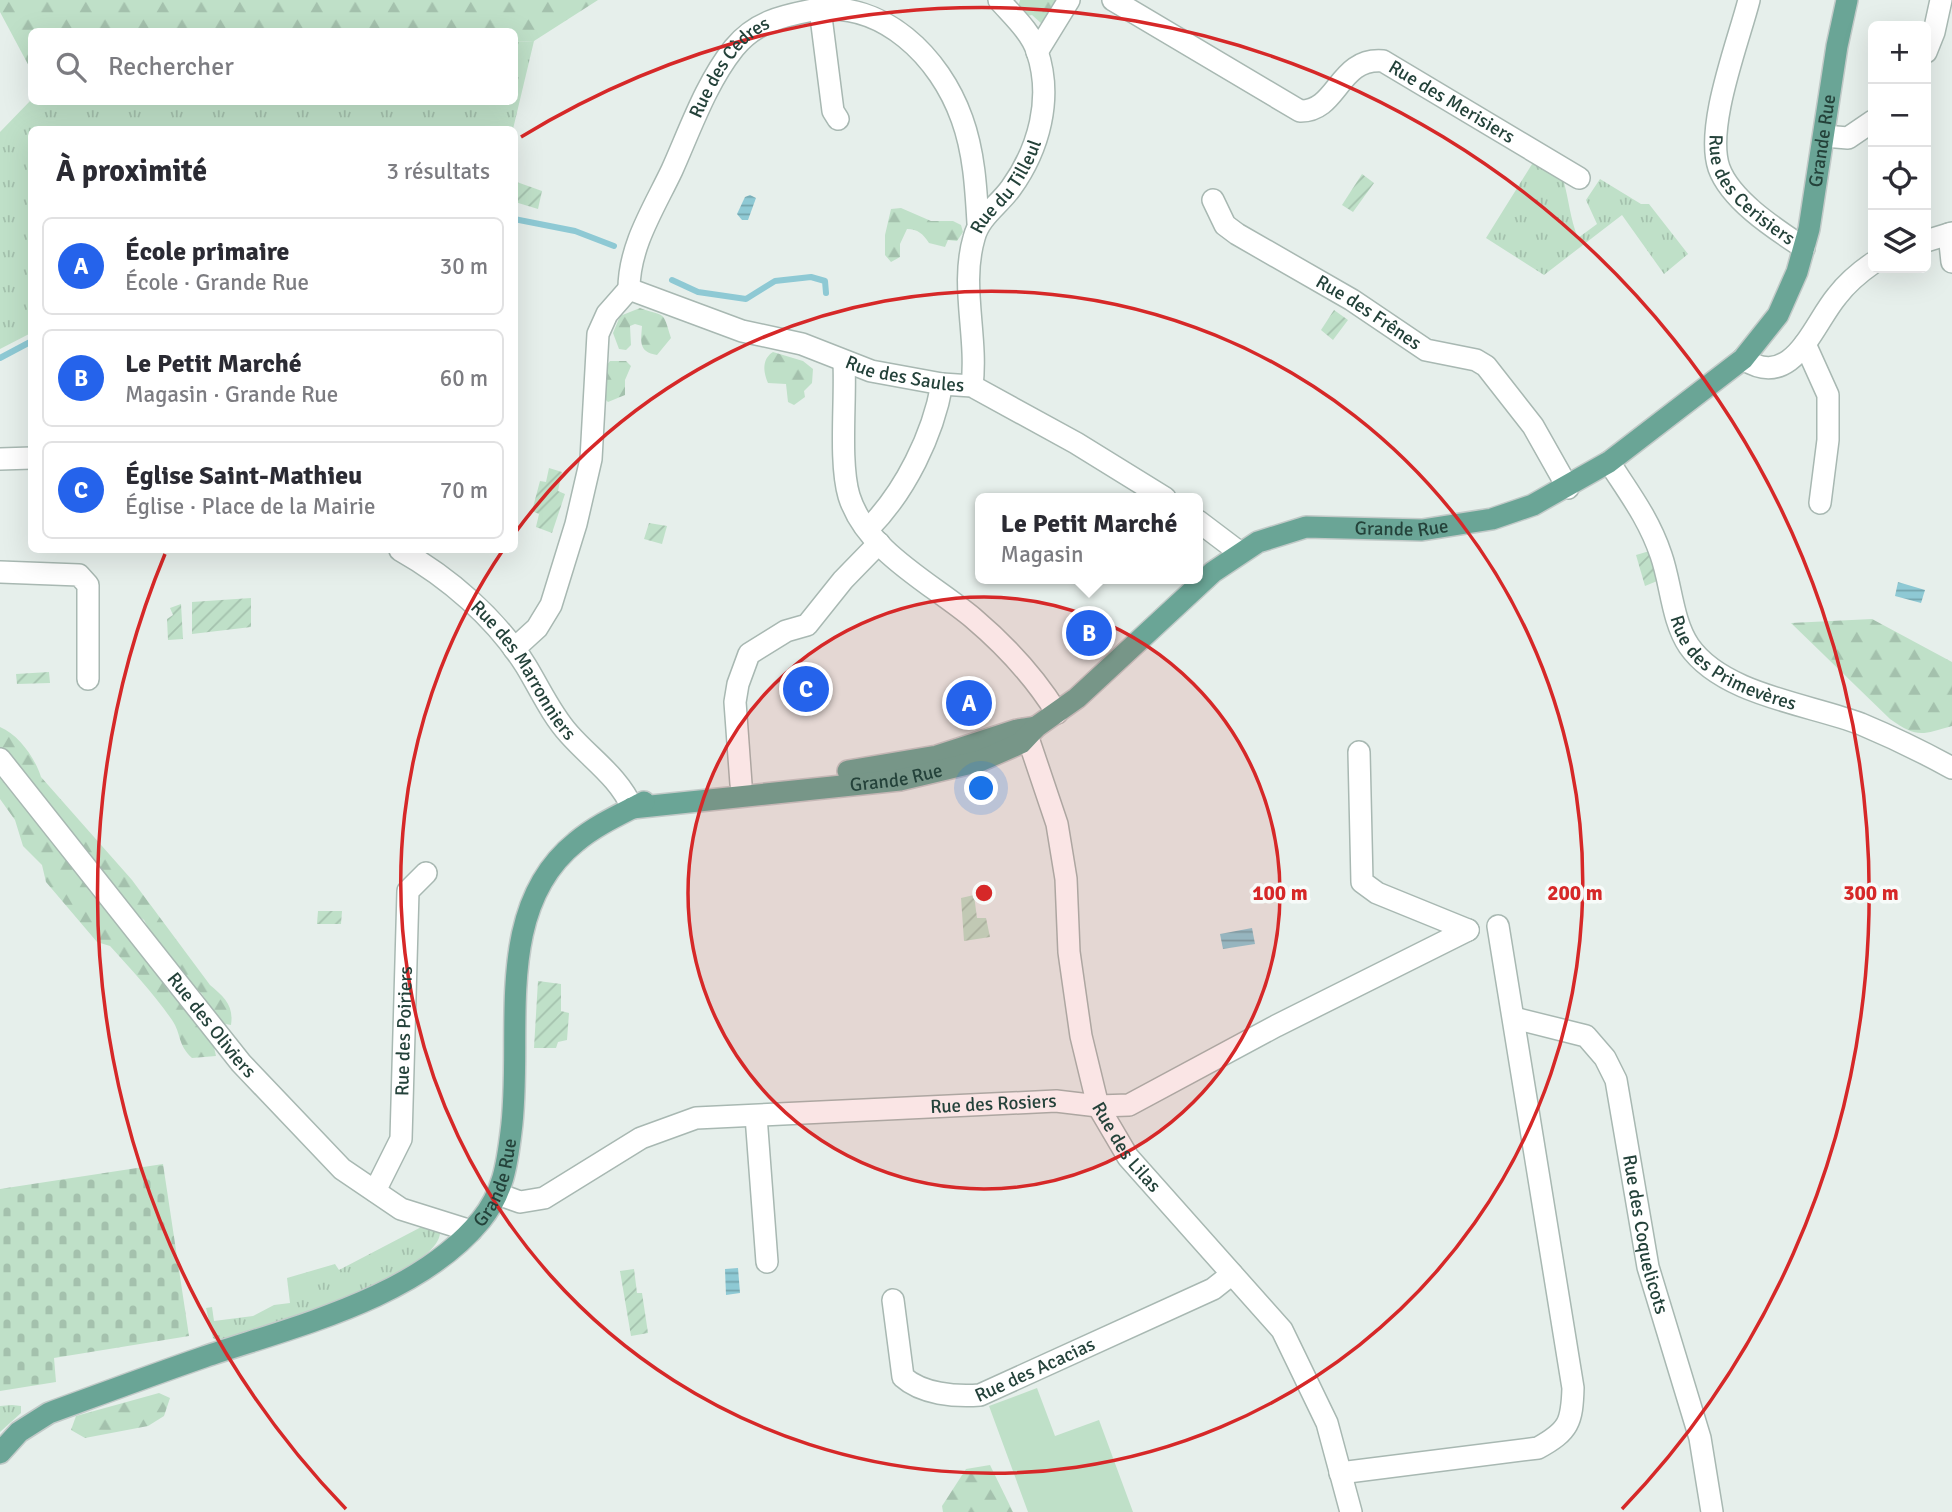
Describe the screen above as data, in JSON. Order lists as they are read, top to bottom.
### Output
{
  "streets": {
    "main road": ["Grande Rue"],
    "street": [
      "Rue des Cèdres",
      "Rue des Merisiers",
      "Rue des Cerisiers",
      "Rue du Tilleul",
      "Rue des Frênes",
      "Rue des Saules",
      "Rue des Primevères",
      "Rue des Marronniers",
      "Rue des Oliviers",
      "Rue des Poiriers",
      "Rue des Rosiers",
      "Rue des Lilas",
      "Rue des Coquelicots",
      "Rue des Acacias"
    ]
  },
  "crossings": [
    ["Rue des Cèdres", "Rue du Tilleul"],
    ["Rue des Cèdres", "Rue des Saules"],
    ["Grande Rue", "Rue des Cerisiers"],
    ["Grande Rue", "Rue des Frênes"],
    ["Grande Rue", "Rue des Primevères"],
    ["Grande Rue", "Rue des Marronniers"],
    ["Grande Rue", "Rue des Oliviers"],
    ["Grande Rue", "Rue des Rosiers"],
    ["Grande Rue", "Rue des Lilas"],
    ["Rue du Tilleul", "Rue des Saules"],
    ["Rue des Oliviers", "Rue des Poiriers"],
    ["Rue des Rosiers", "Rue des Lilas"],
    ["Rue des Lilas", "Rue des Acacias"]
  ],
  "page": {
    "map_buttons": ["+", "−"],
    "search": "Rechercher",
    "heading": ["À proximité", "3 résultats"],
    "list": [
      {
        "mark": "A",
        "name": "École primaire",
        "note": "École · Grande Rue",
        "value": "30 m"
      },
      {
        "mark": "B",
        "name": "Le Petit Marché",
        "note": "Magasin · Grande Rue",
        "value": "60 m"
      },
      {
        "mark": "C",
        "name": "Église Saint-Mathieu",
        "note": "Église · Place de la Mairie",
        "value": "70 m"
      }
    ],
    "popup": ["Le Petit Marché", "Magasin"],
    "pins": ["B", "C", "A"]
  },
  "rings": ["100 m", "200 m", "300 m"]
}
